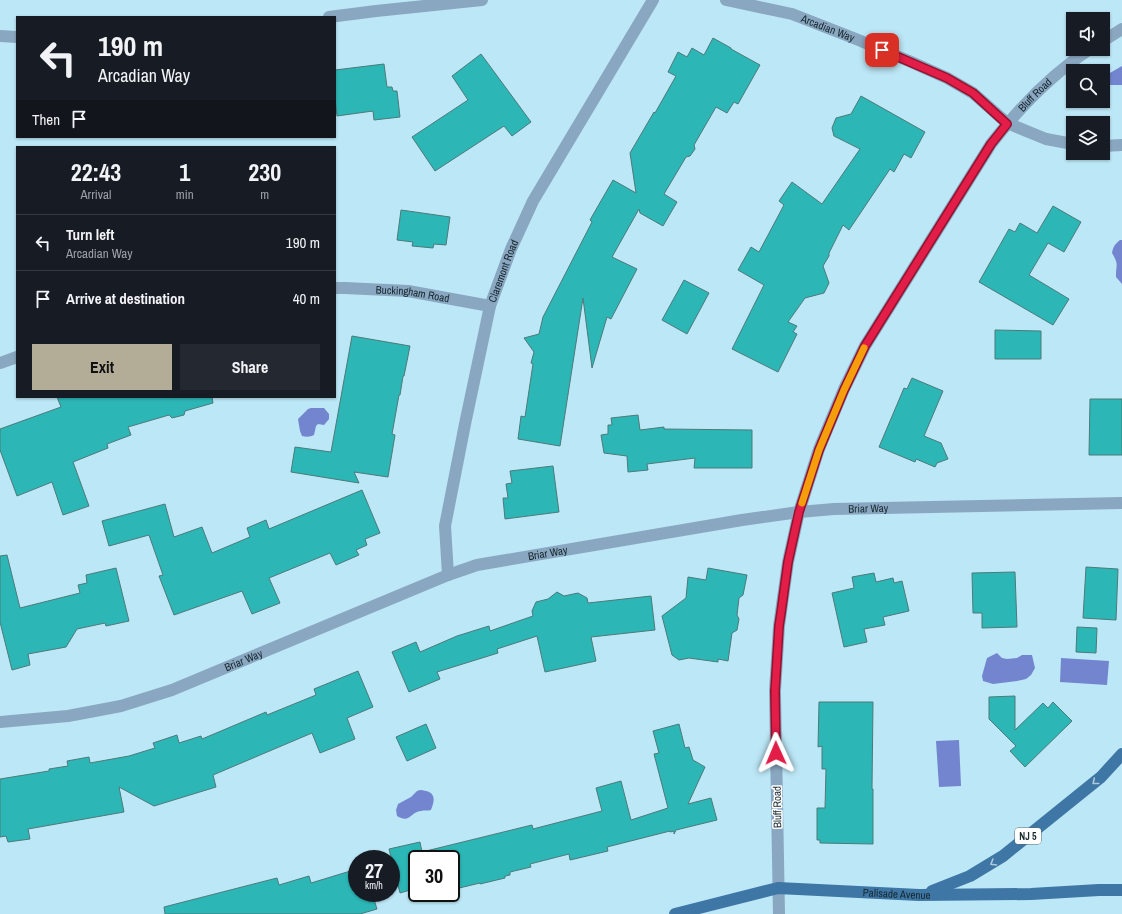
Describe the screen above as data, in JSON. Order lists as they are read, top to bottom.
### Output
{
  "streets": {
    "main road": ["NJ 5", "Palisade Avenue"],
    "street": [
      "Arcadian Way",
      "Bluff Road",
      "Claremont Road",
      "Buckingham Road",
      "Briar Way"
    ]
  },
  "crossings": [
    ["Arcadian Way", "Bluff Road"],
    ["Bluff Road", "Briar Way"],
    ["Bluff Road", "Palisade Avenue"],
    ["Claremont Road", "Buckingham Road"],
    ["Claremont Road", "Briar Way"],
    ["NJ 5", "Palisade Avenue"]
  ],
  "page": {
    "turn": ["190 m", "Arcadian Way"],
    "then": "Then",
    "eta": [
      "22:43",
      "Arrival",
      "1",
      "min",
      "230",
      "m"
    ],
    "list": [
      {
        "name": "Turn left",
        "note": "Arcadian Way",
        "value": "190 m"
      },
      {
        "name": "Arrive at destination",
        "value": "40 m"
      }
    ],
    "buttons": ["Exit", "Share"],
    "speed": "27 km/h",
    "limit": "30"
  }
}
